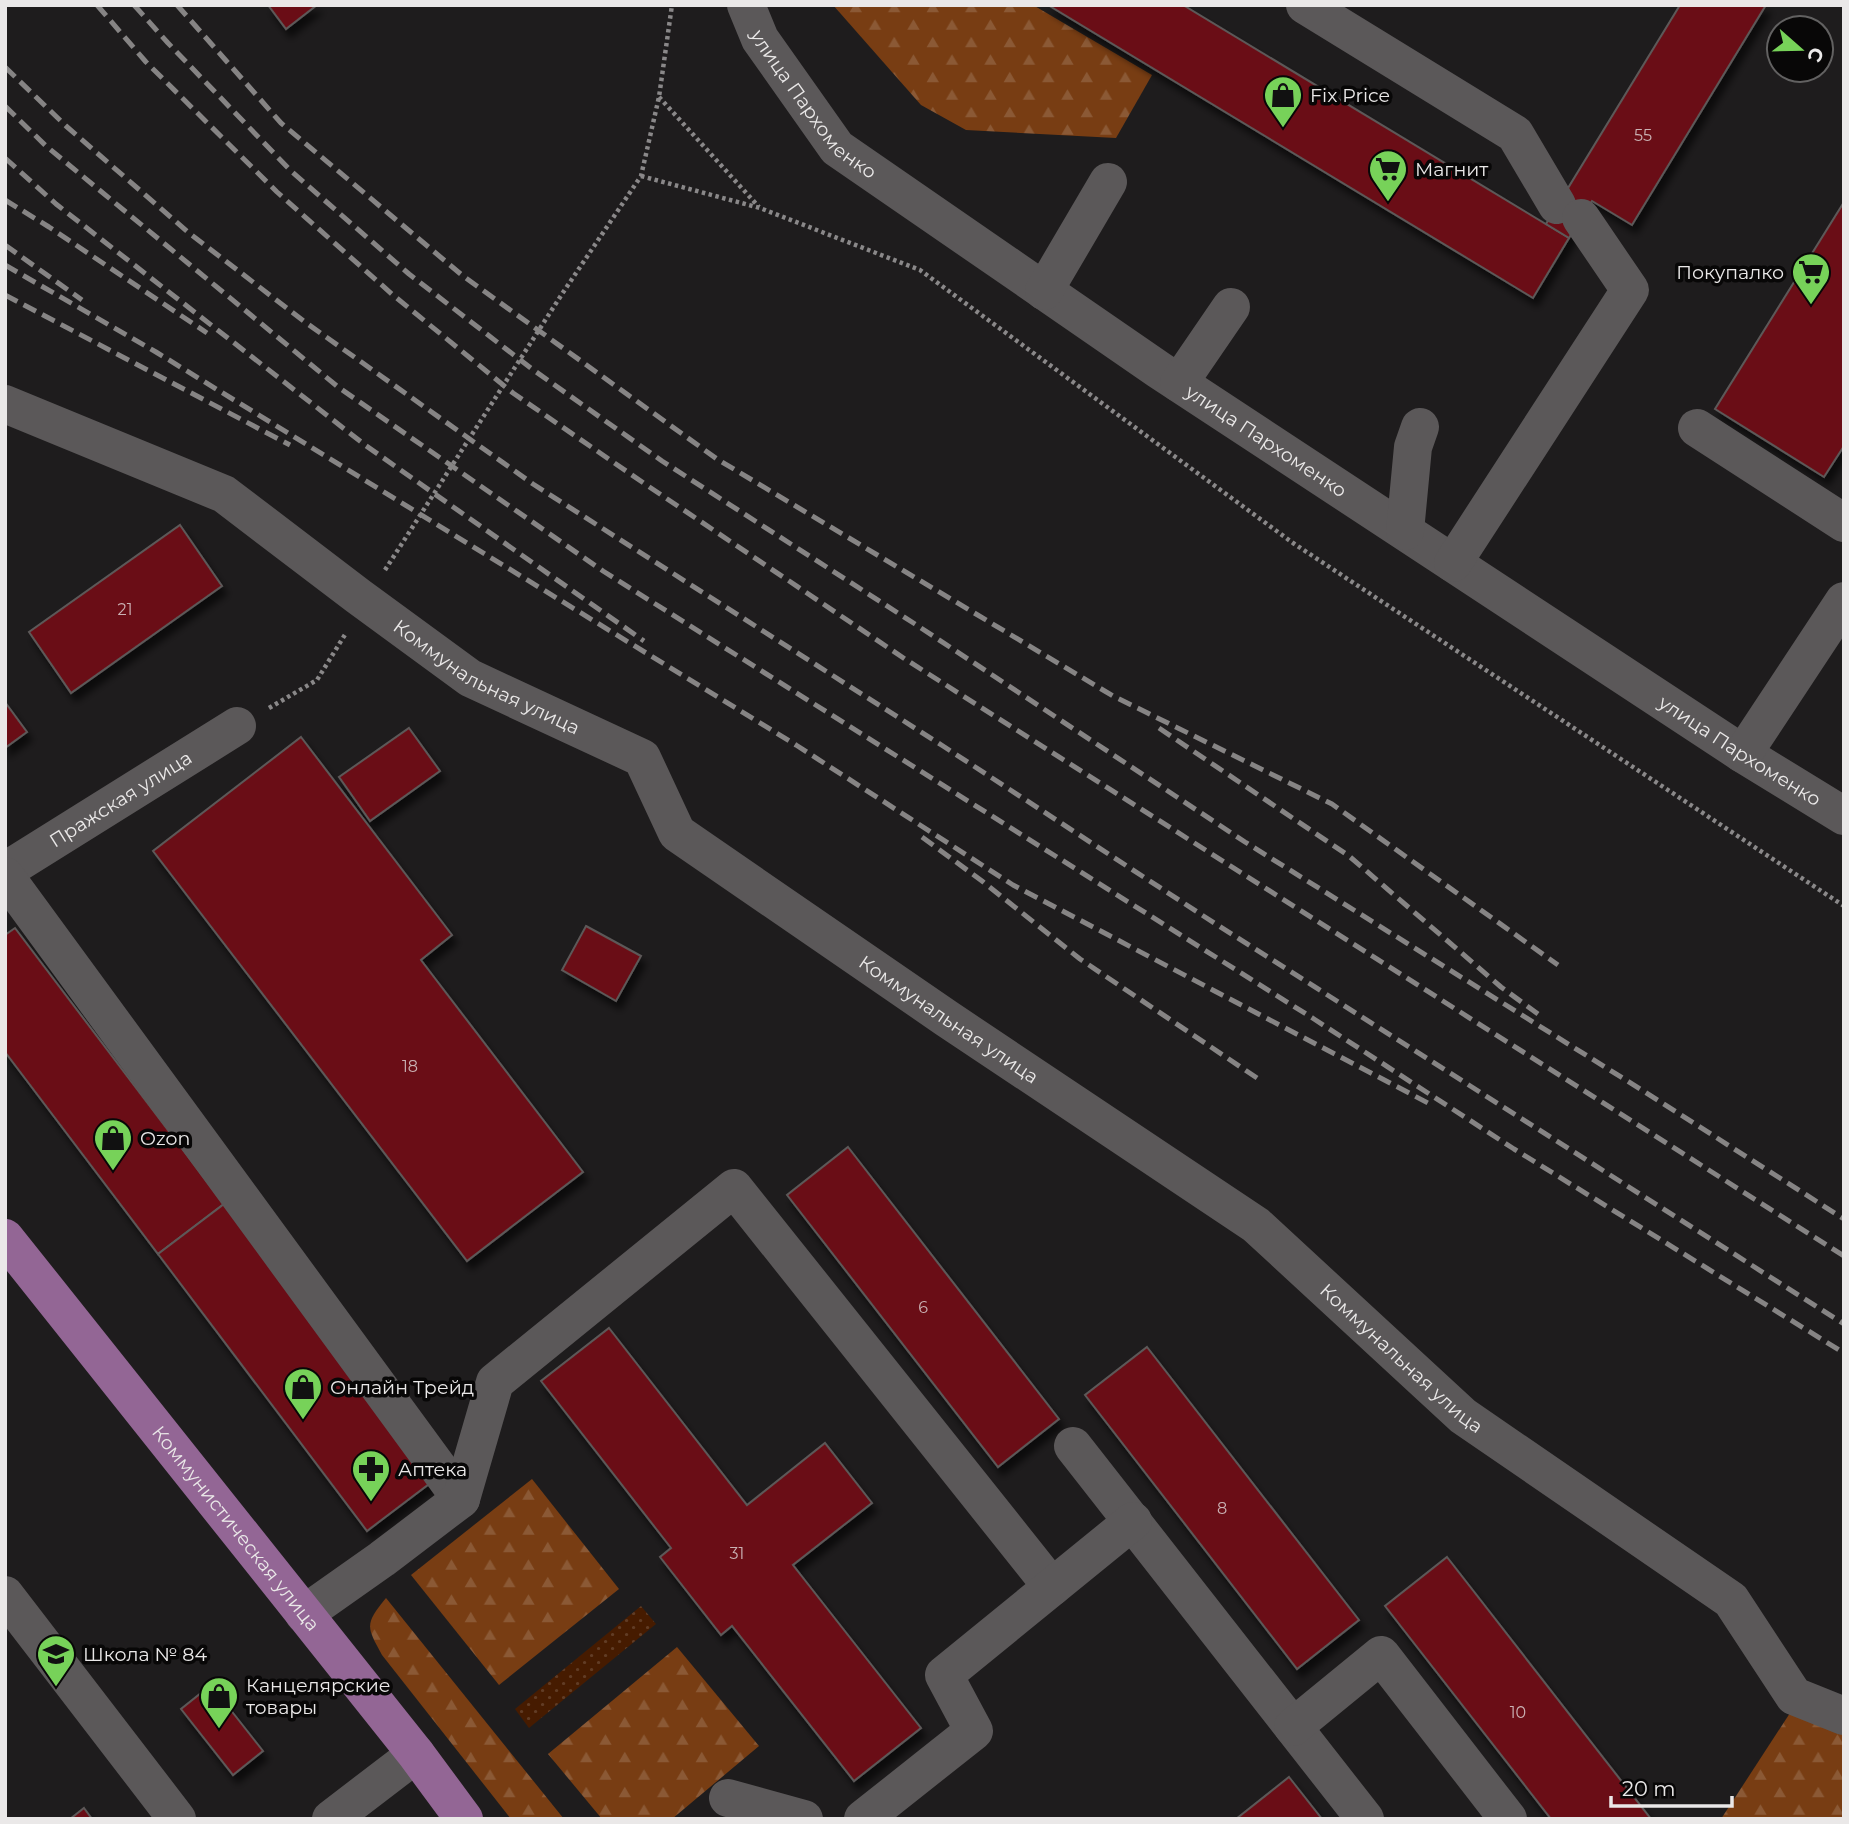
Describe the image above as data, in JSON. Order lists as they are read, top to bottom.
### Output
{
  "streets": {
    "main road": ["Коммунистическая улица"],
    "street": ["улица Пархоменко", "Коммунальная улица", "Пражская улица"]
  },
  "places": {
    "shop": [
      "Fix Price",
      "Ozon",
      "Онлайн Трейд",
      "Канцелярские товары"
    ],
    "supermarket": ["Магнит", "Покупалко"],
    "pharmacy": ["Аптека"],
    "school or university": ["Школа № 84"]
  },
  "house_numbers": [
    "55",
    "21",
    "18",
    "6",
    "8",
    "31",
    "10"
  ],
  "scale_bar": "20 m",
  "north": "right"
}
